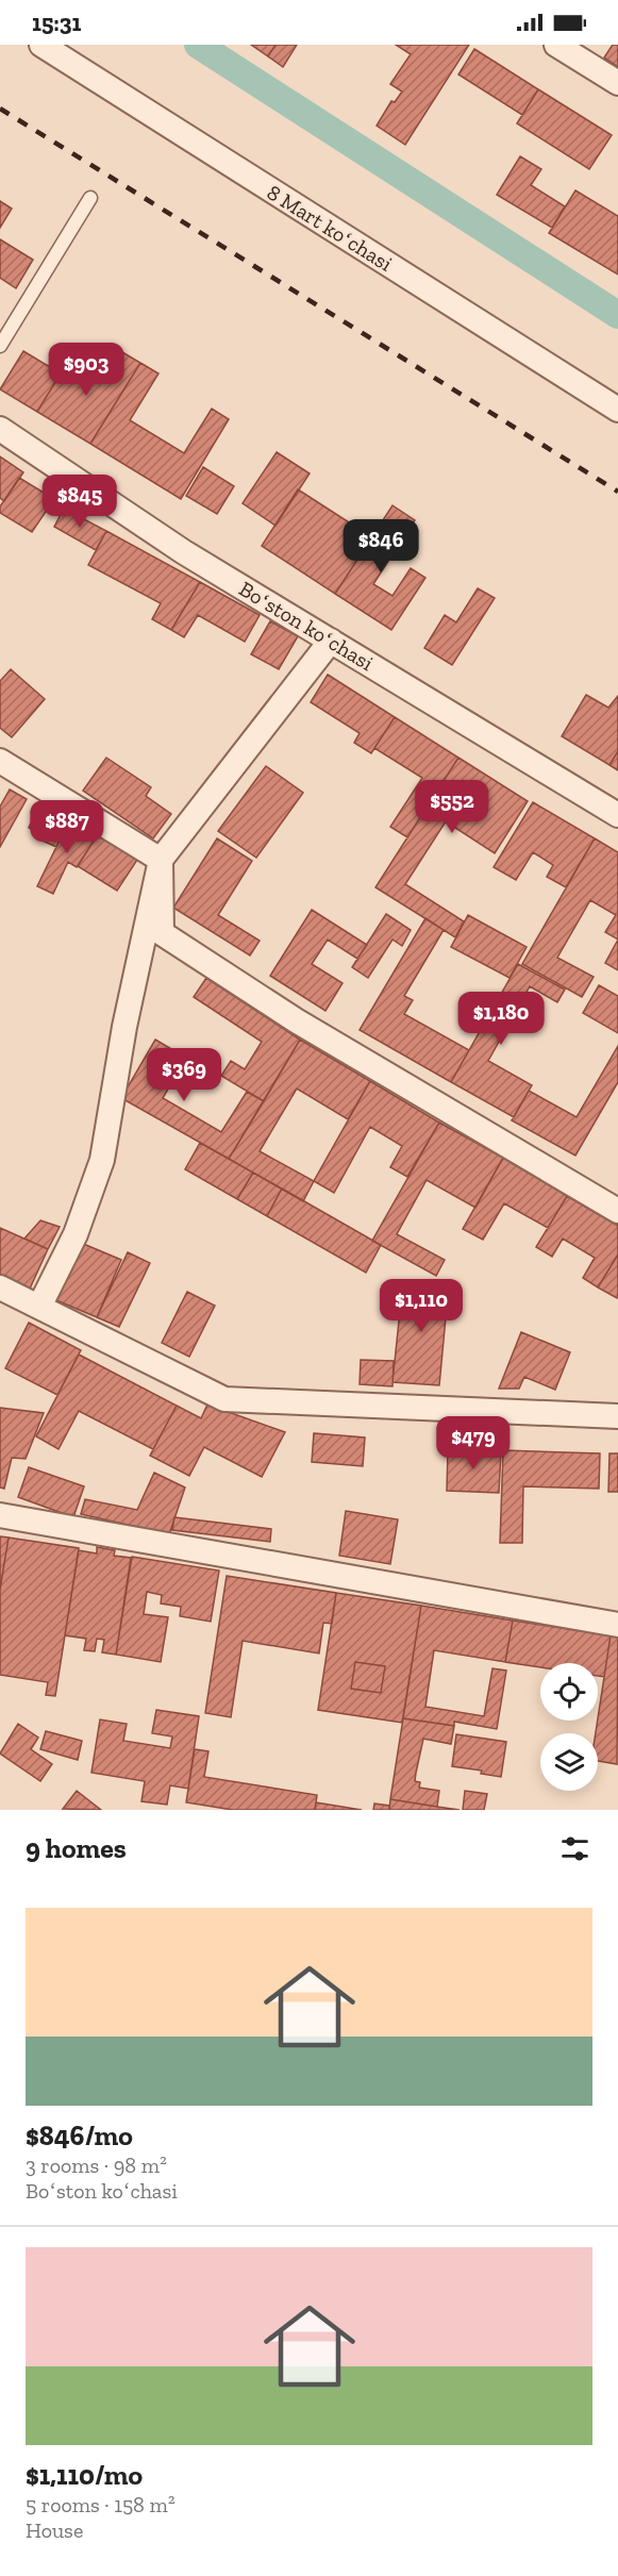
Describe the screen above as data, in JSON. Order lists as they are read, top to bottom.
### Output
{
  "streets": {
    "street": ["8 Mart koʻchasi", "Boʻston koʻchasi"]
  },
  "page": {
    "status": "15:31",
    "price": [
      "$903",
      "$845",
      "$846",
      "$552",
      "$887",
      "$1,180",
      "$369",
      "$1,110",
      "$479"
    ],
    "heading": "9 homes",
    "list": [
      {
        "name": "$846/mo",
        "note": "3 rooms · 98 m² · Boʻston koʻchasi"
      },
      {
        "name": "$1,110/mo",
        "note": "5 rooms · 158 m² · House"
      }
    ]
  }
}
